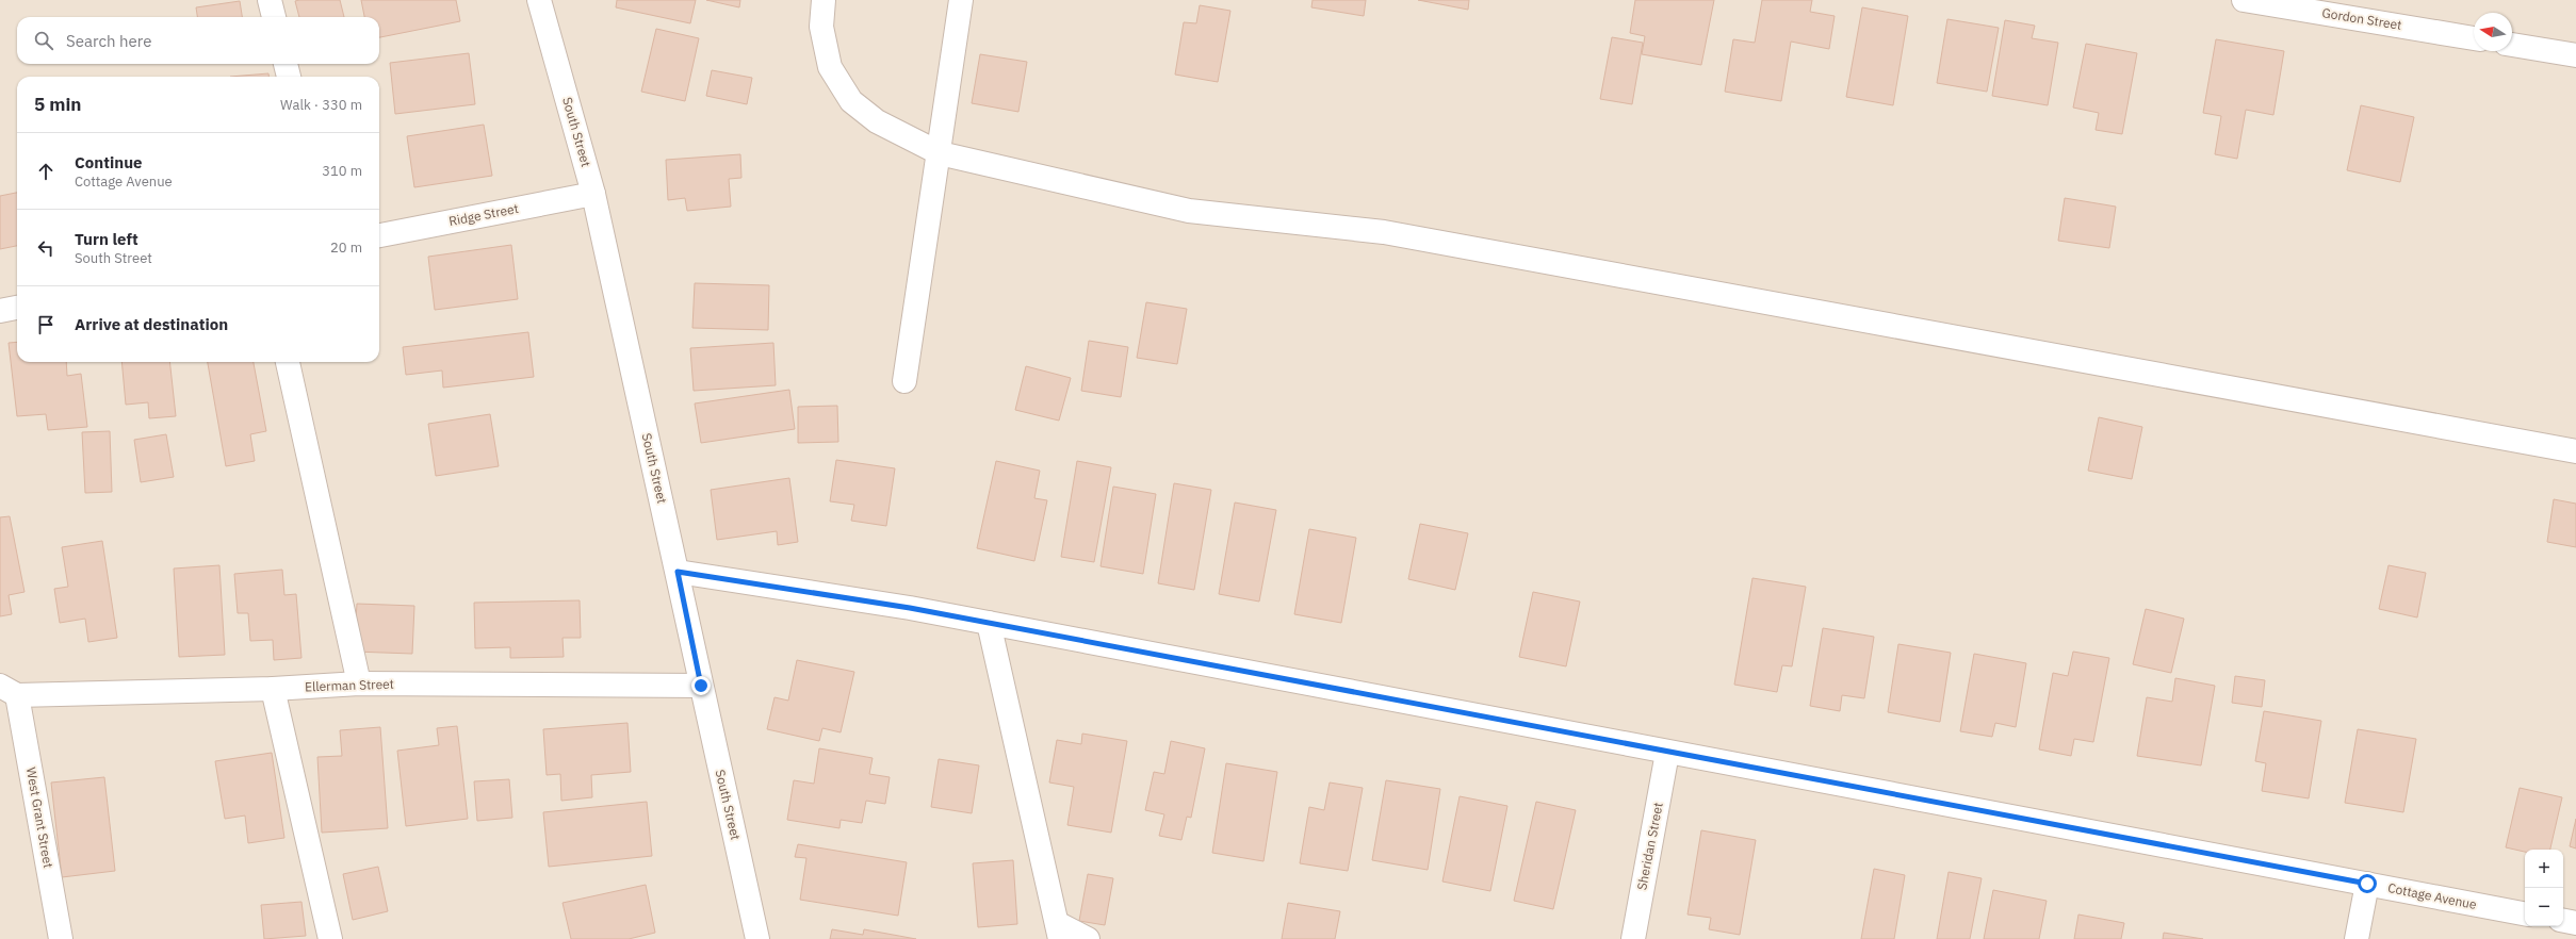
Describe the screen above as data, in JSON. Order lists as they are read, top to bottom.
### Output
{
  "streets": {
    "street": [
      "Gordon Street",
      "South Street",
      "Ridge Street",
      "Ellerman Street",
      "West Grant Street",
      "Sheridan Street",
      "Cottage Avenue"
    ]
  },
  "crossings": [
    ["South Street", "Ridge Street"],
    ["South Street", "Ellerman Street"],
    ["South Street", "Cottage Avenue"],
    ["Ellerman Street", "West Grant Street"],
    ["Sheridan Street", "Cottage Avenue"]
  ],
  "north": "left",
  "page": {
    "search": "Search here",
    "heading": ["5 min", "Walk · 330 m"],
    "list": [
      ["Continue", "Cottage Avenue", "310 m"],
      ["Turn left", "South Street", "20 m"],
      "Arrive at destination"
    ],
    "map_buttons": ["+", "−"]
  }
}
